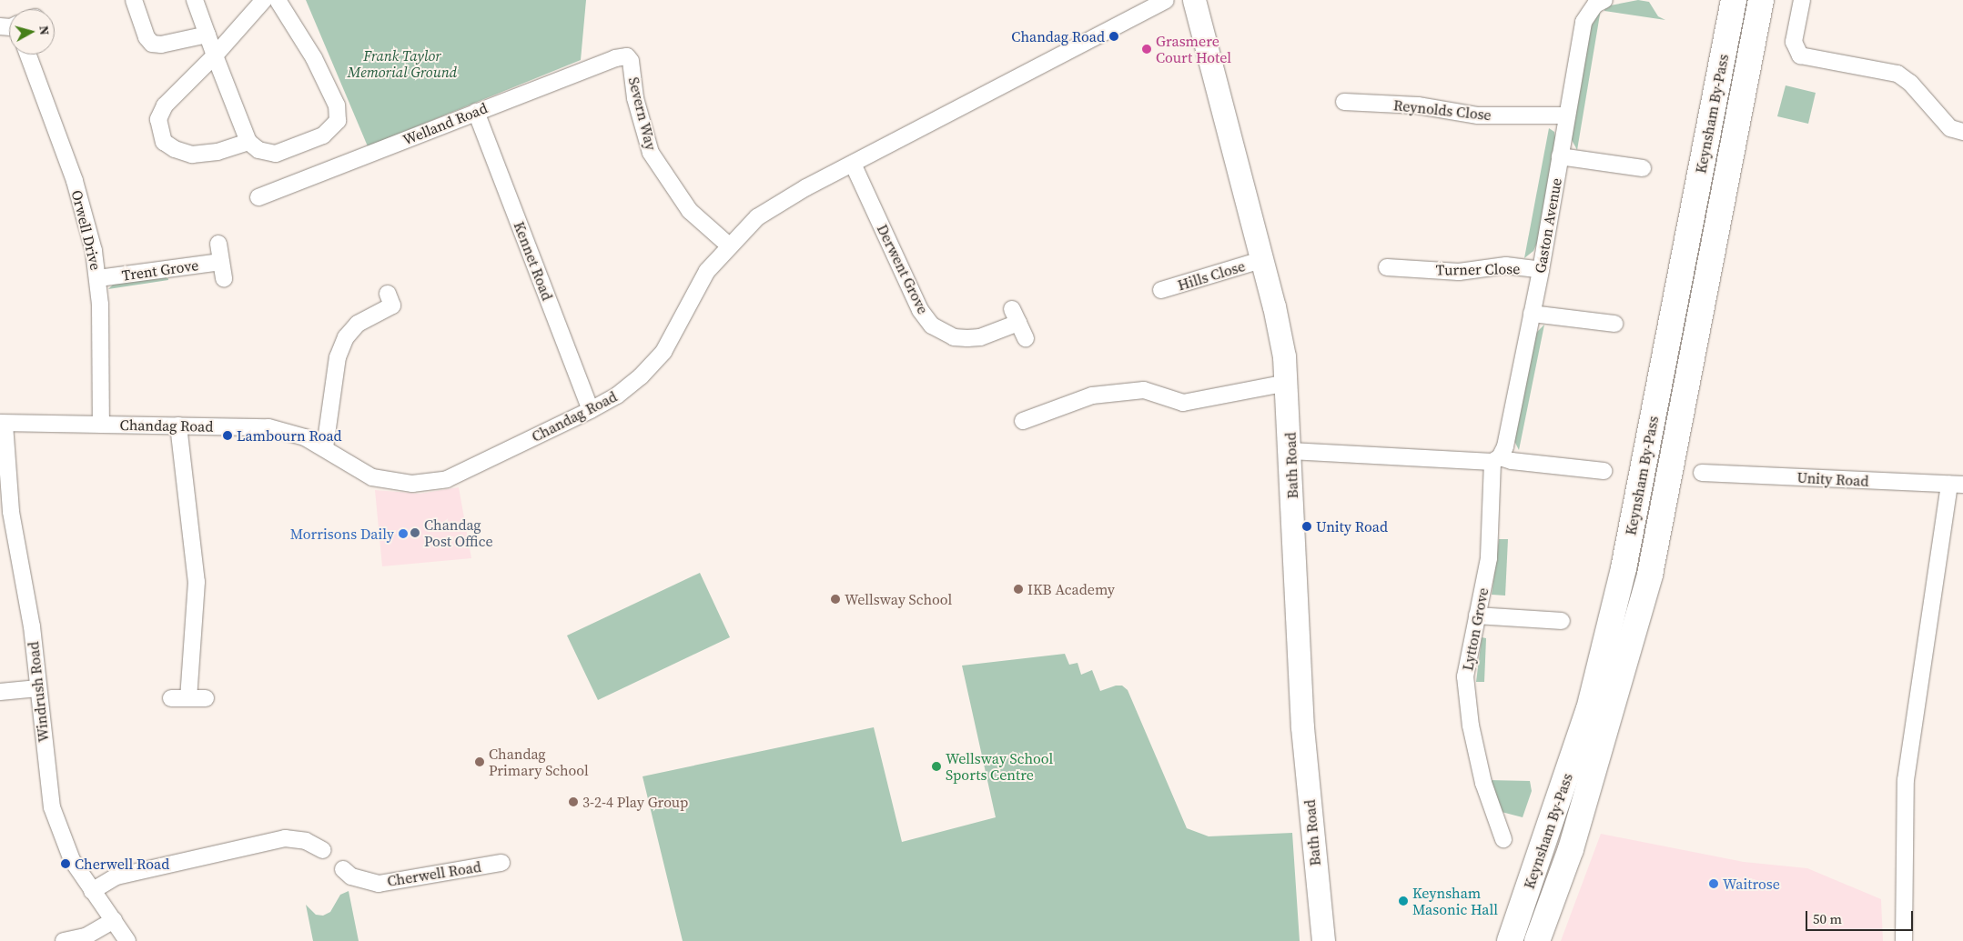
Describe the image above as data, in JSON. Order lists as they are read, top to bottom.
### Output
{
  "streets": {
    "highway": ["Keynsham By-Pass"],
    "main road": ["Bath Road"],
    "street": [
      "Reynolds Close",
      "Severn Way",
      "Welland Road",
      "Gaston Avenue",
      "Orwell Drive",
      "Kennet Road",
      "Derwent Grove",
      "Turner Close",
      "Trent Grove",
      "Hills Close",
      "Chandag Road",
      "Unity Road",
      "Lytton Grove",
      "Windrush Road",
      "Cherwell Road"
    ]
  },
  "crossings": [
    ["Reynolds Close", "Gaston Avenue"],
    ["Severn Way", "Welland Road"],
    ["Severn Way", "Chandag Road"],
    ["Welland Road", "Kennet Road"],
    ["Gaston Avenue", "Turner Close"],
    ["Gaston Avenue", "Lytton Grove"],
    ["Orwell Drive", "Trent Grove"],
    ["Orwell Drive", "Chandag Road"],
    ["Kennet Road", "Chandag Road"],
    ["Derwent Grove", "Chandag Road"],
    ["Hills Close", "Bath Road"],
    ["Chandag Road", "Windrush Road"]
  ],
  "parks": ["Frank Taylor Memorial Ground"],
  "places": [
    "Chandag Road",
    "Grasmere Court Hotel",
    "Lambourn Road",
    "Unity Road",
    "Chandag Post Office",
    "Morrisons Daily",
    "IKB Academy",
    "Wellsway School",
    "Chandag Primary School",
    "Wellsway School Sports Centre",
    "3-2-4 Play Group",
    "Cherwell Road",
    "Waitrose",
    "Keynsham Masonic Hall"
  ],
  "scale_bar": "50 m",
  "north": "right"
}
